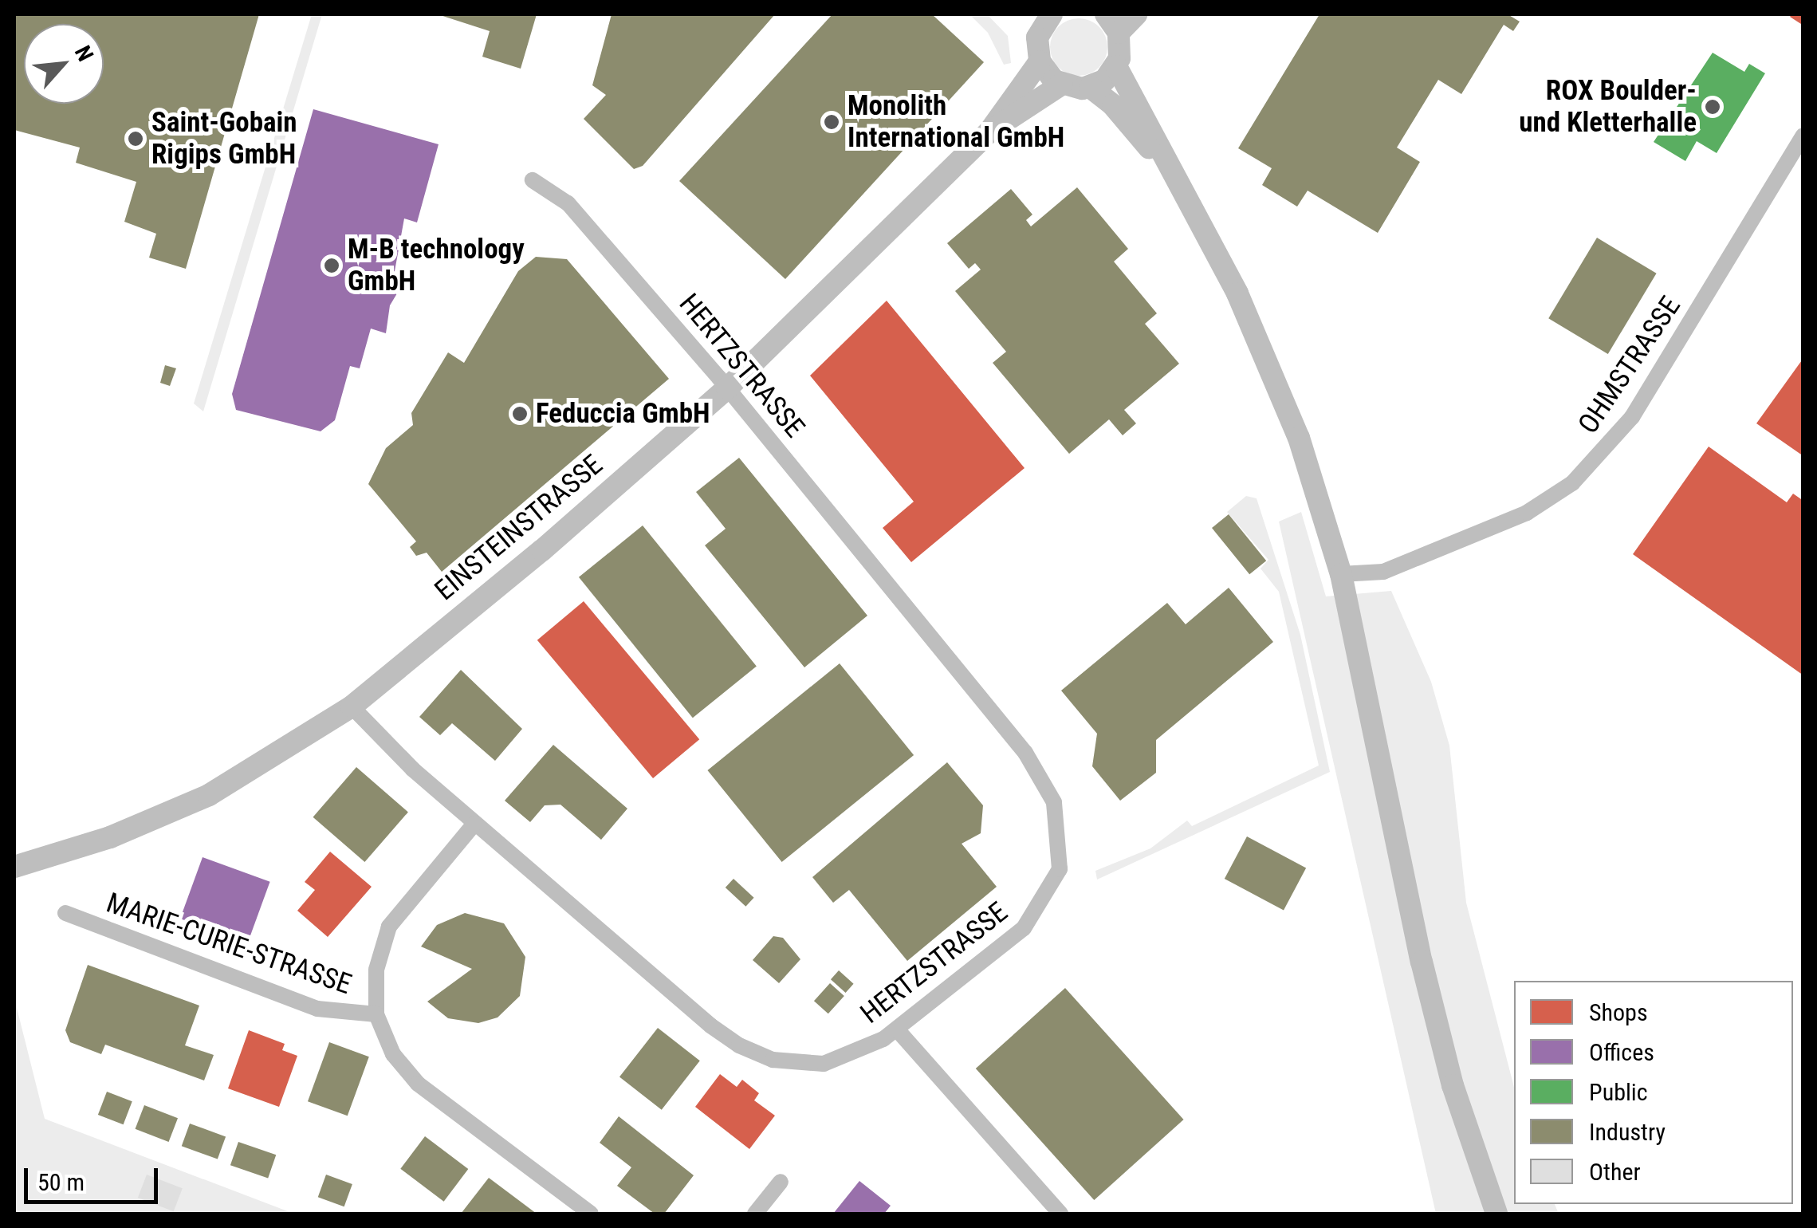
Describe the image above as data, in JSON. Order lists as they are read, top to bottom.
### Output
{
  "streets": {
    "street": [
      "OHMSTRASSE",
      "HERTZSTRASSE",
      "EINSTEINSTRASSE",
      "MARIE-CURIE-STRASSE"
    ]
  },
  "crossings": [
    ["HERTZSTRASSE", "EINSTEINSTRASSE"],
    ["HERTZSTRASSE", "MARIE-CURIE-STRASSE"]
  ],
  "places": [
    "ROX Boulder- und Kletterhalle",
    "Monolith International GmbH",
    "Saint-Gobain Rigips GmbH",
    "M-B technology GmbH",
    "Feduccia GmbH"
  ],
  "legend": [
    "Shops",
    "Offices",
    "Public",
    "Industry",
    "Other"
  ],
  "scale_bar": "50 m",
  "north": "top right"
}
